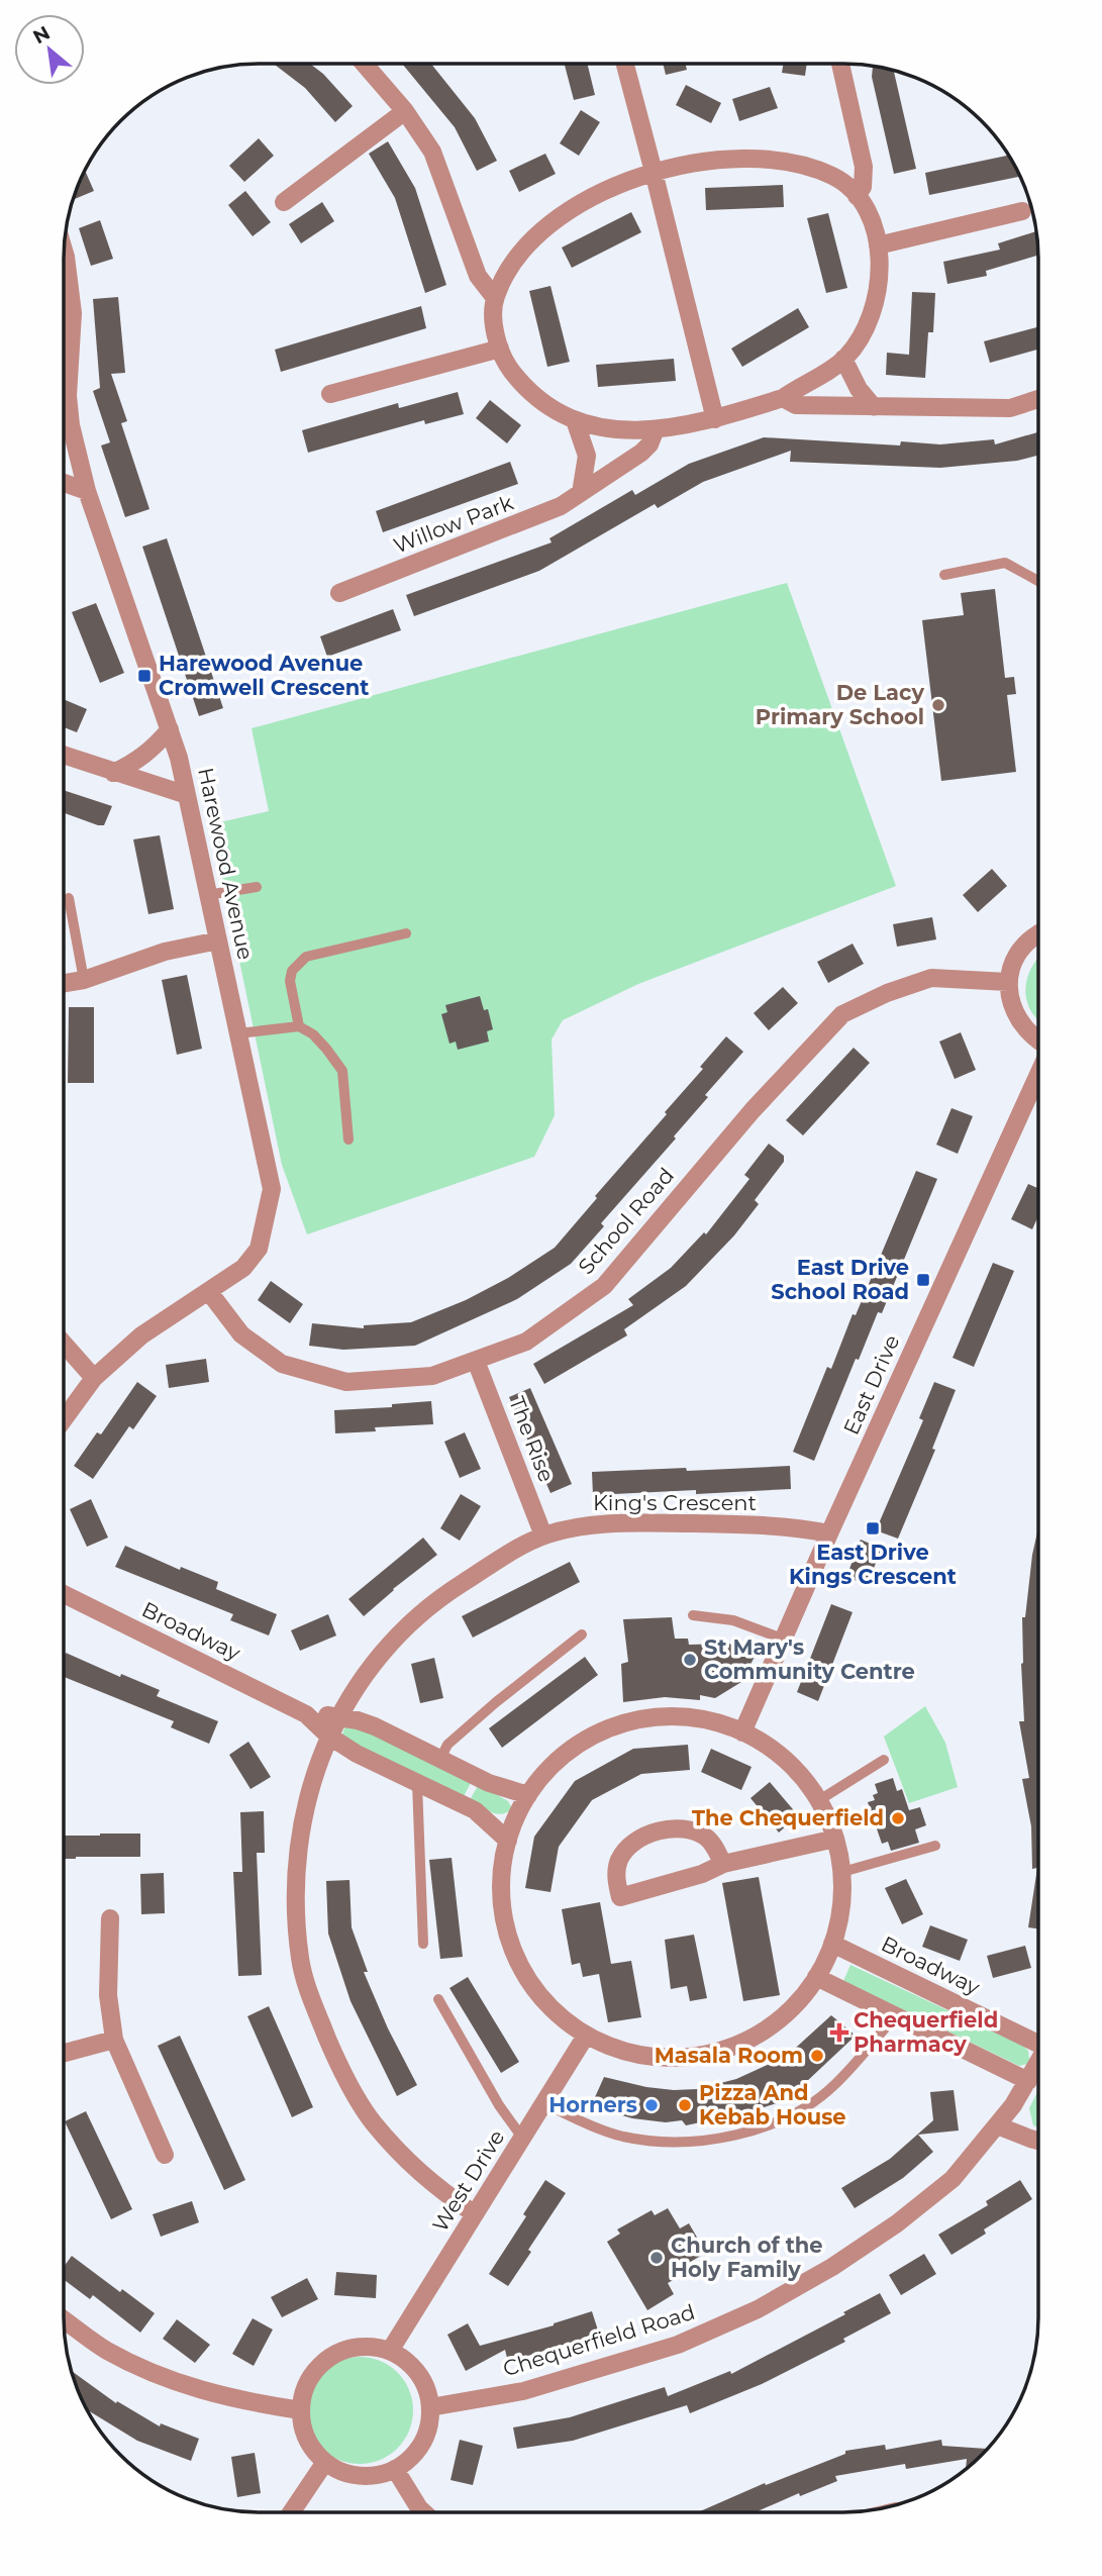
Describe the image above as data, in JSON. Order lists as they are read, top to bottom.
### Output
{
  "streets": {
    "street": [
      "Willow Park",
      "Harewood Avenue",
      "School Road",
      "East Drive",
      "The Rise",
      "King's Crescent",
      "Broadway",
      "West Drive",
      "Chequerfield Road"
    ]
  },
  "crossings": [
    ["Harewood Avenue", "School Road"],
    ["School Road", "The Rise"],
    ["East Drive", "King's Crescent"],
    ["The Rise", "King's Crescent"],
    ["King's Crescent", "Broadway"],
    ["West Drive", "Chequerfield Road"]
  ],
  "places": {
    "transit": ["Harewood Avenue Cromwell Crescent", "East Drive School Road", "East Drive Kings Crescent"],
    "other": [
      "De Lacy Primary School",
      "St Mary's Community Centre",
      "The Chequerfield",
      "Masala Room",
      "Horners",
      "Pizza And Kebab House",
      "Church of the Holy Family"
    ],
    "health": ["Chequerfield Pharmacy"]
  },
  "north": "top left"
}
